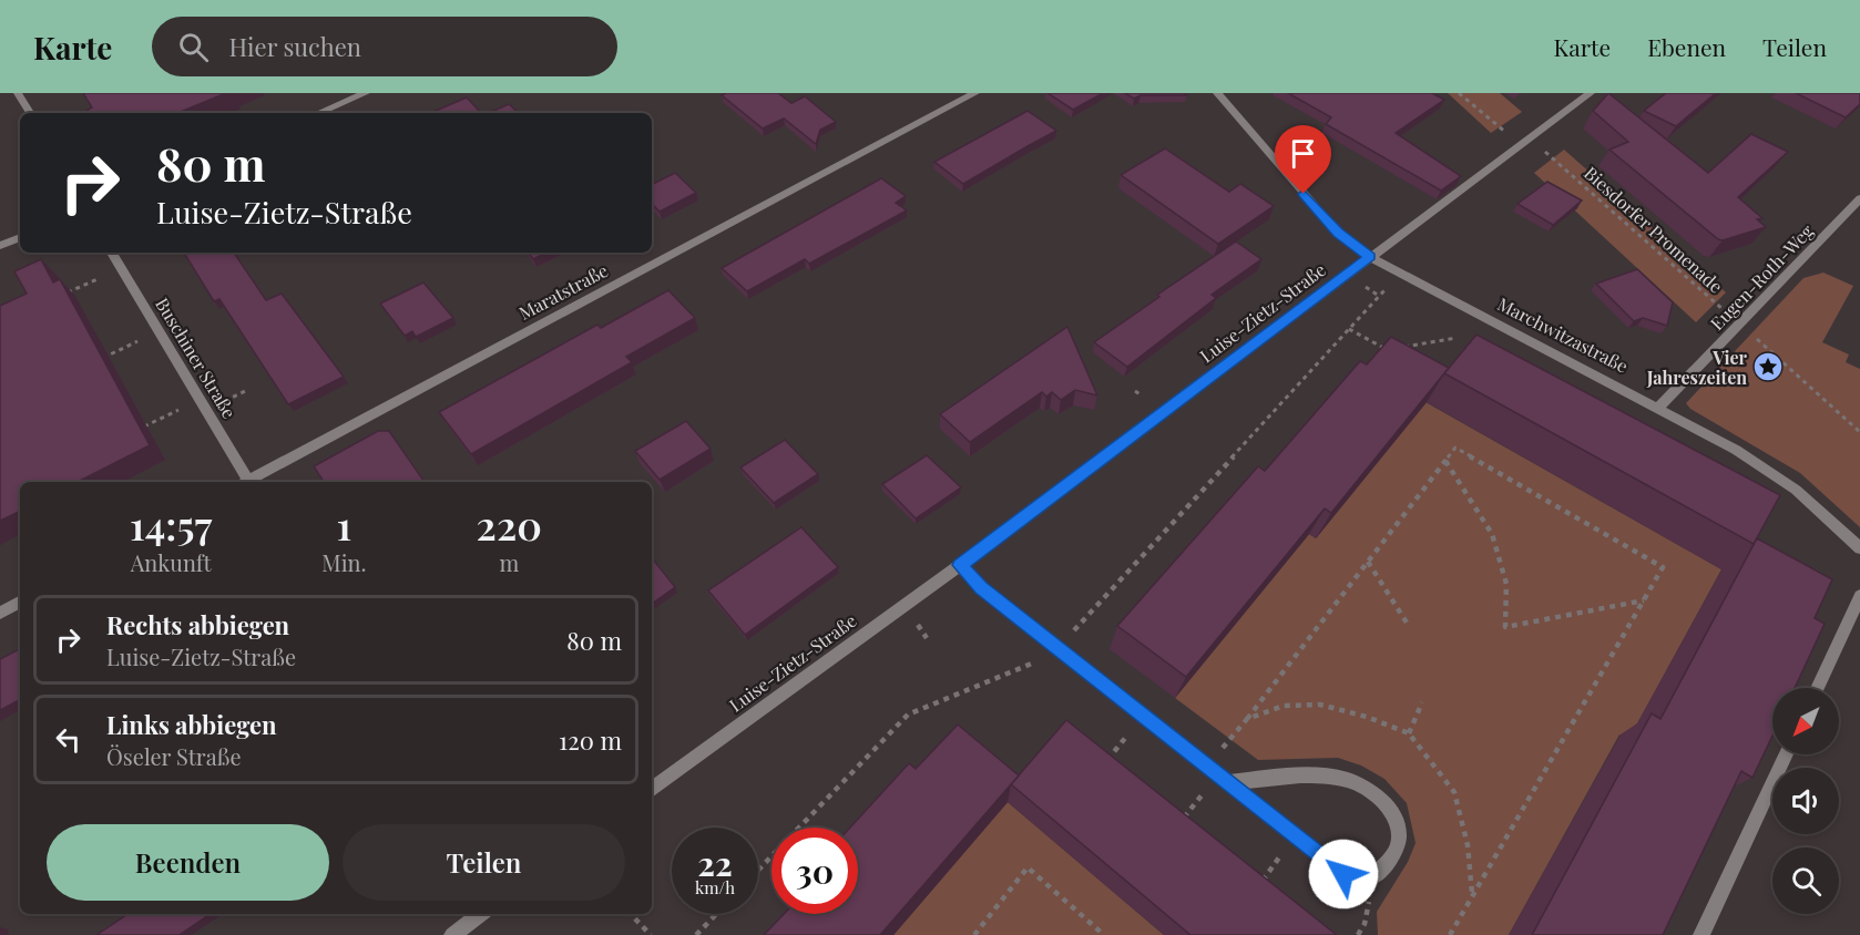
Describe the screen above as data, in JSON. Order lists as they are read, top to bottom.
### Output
{
  "streets": {
    "street": [
      "Eugen-Roth-Weg",
      "Maratstraße",
      "Luise-Zietz-Straße",
      "Marchwitzastraße",
      "Buschiner Straße"
    ],
    "path": ["Biesdorfer Promenade"]
  },
  "crossings": [
    ["Biesdorfer Promenade", "Eugen-Roth-Weg"],
    ["Eugen-Roth-Weg", "Marchwitzastraße"],
    ["Luise-Zietz-Straße", "Marchwitzastraße"]
  ],
  "places": {
    "place": ["Vier Jahreszeiten"]
  },
  "north": "bottom left",
  "page": {
    "header": "Karte",
    "search": "Hier suchen",
    "nav": ["Karte", "Ebenen", "Teilen"],
    "turn": ["80 m", "Luise-Zietz-Straße"],
    "eta": [
      "14:57",
      "Ankunft",
      "1",
      "Min.",
      "220",
      "m"
    ],
    "list": [
      {
        "name": "Rechts abbiegen",
        "note": "Luise-Zietz-Straße",
        "value": "80 m"
      },
      {
        "name": "Links abbiegen",
        "note": "Öseler Straße",
        "value": "120 m"
      }
    ],
    "buttons": ["Beenden", "Teilen"],
    "speed": "22 km/h",
    "limit": "30"
  }
}
